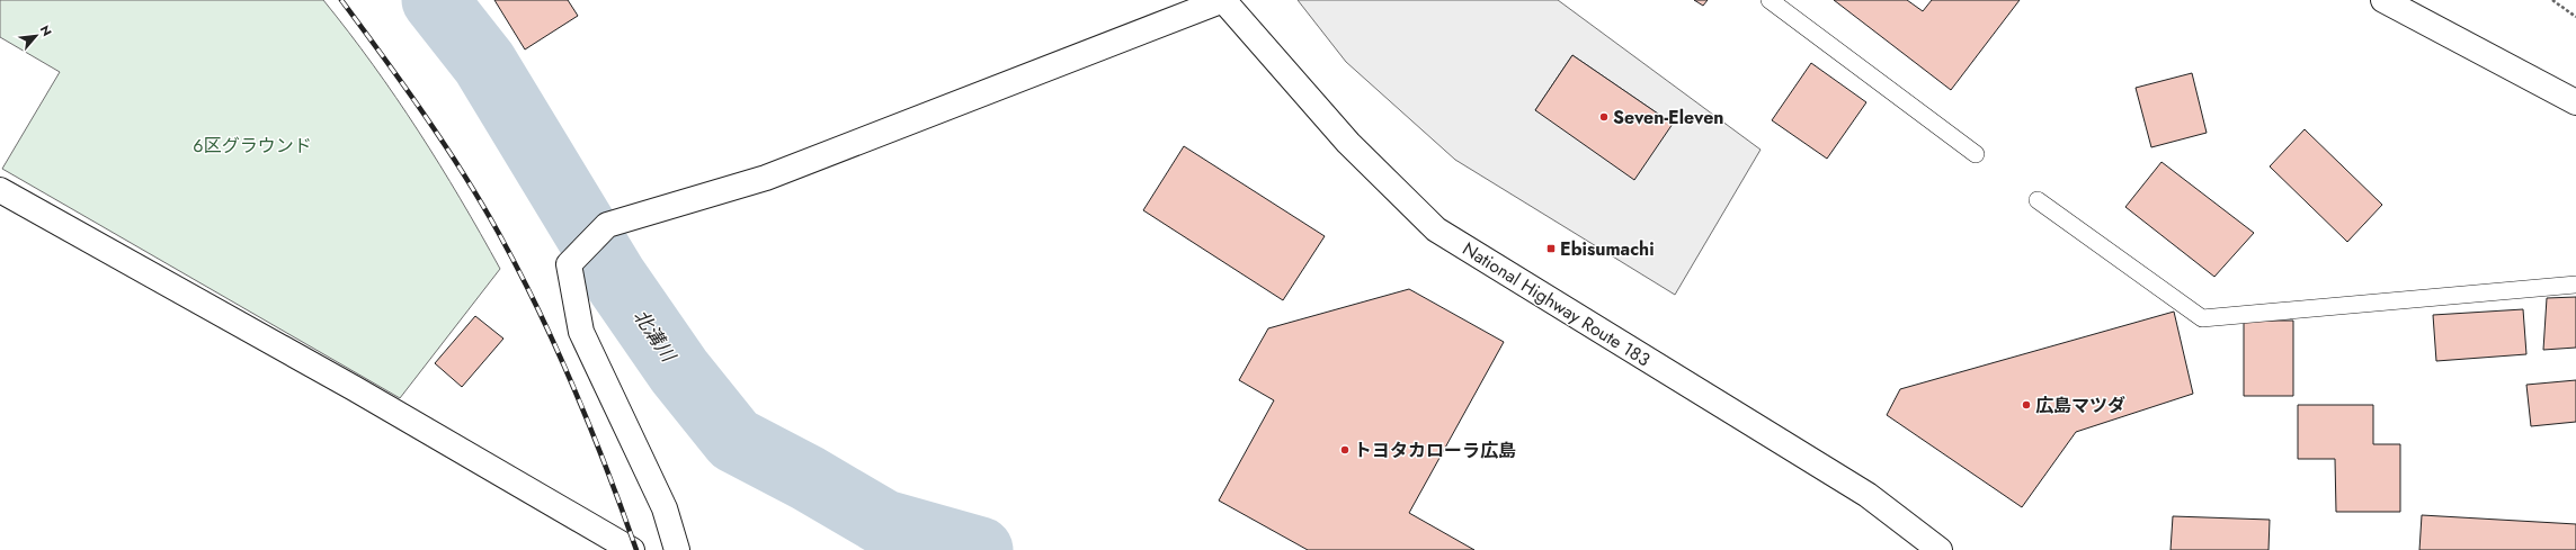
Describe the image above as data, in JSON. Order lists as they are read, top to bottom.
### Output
{
  "streets": {
    "main road": ["National Highway Route 183"]
  },
  "water": ["北溝川"],
  "parks": ["６区グラウンド"],
  "places": {
    "other": ["Seven-Eleven", "広島マツダ", "トヨタカローラ広島"],
    "transit": ["Ebisumachi"]
  },
  "north": "top right"
}
